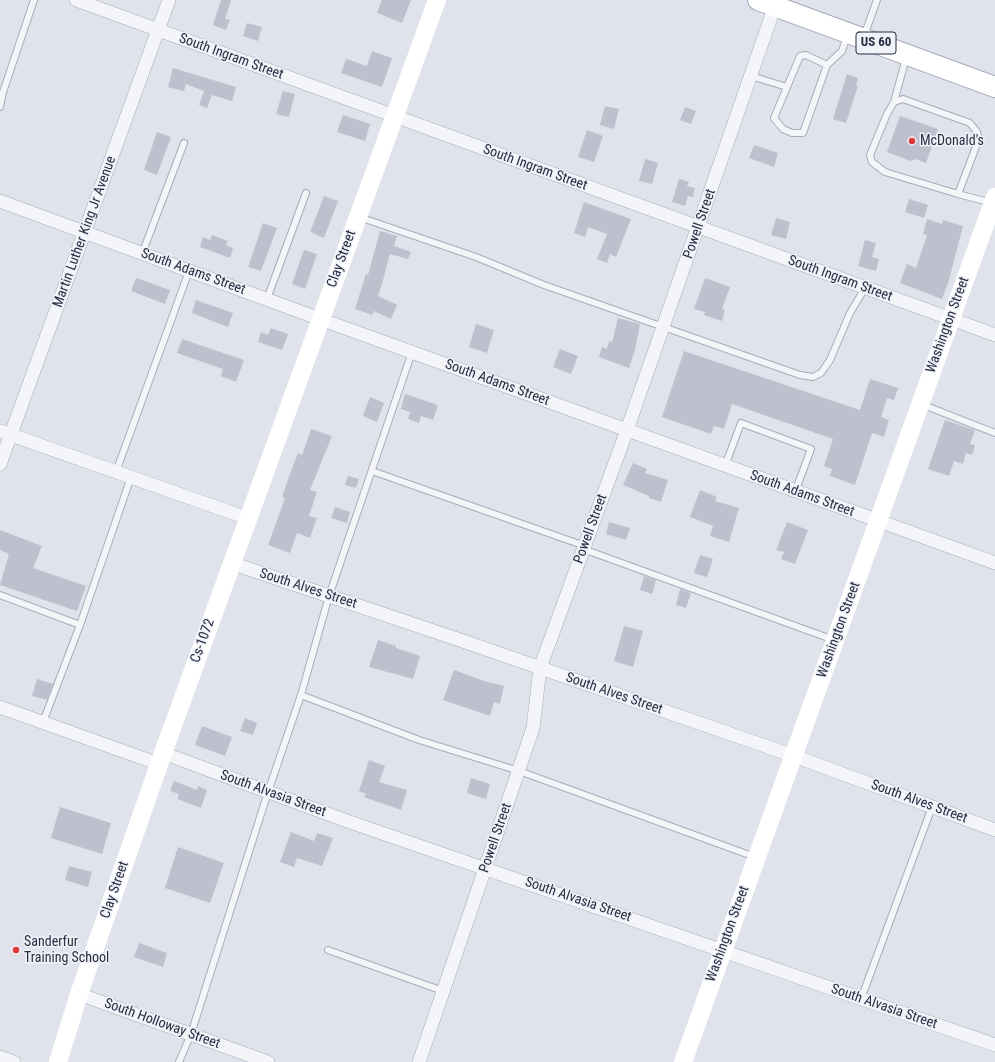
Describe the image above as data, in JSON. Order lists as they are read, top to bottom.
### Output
{
  "streets": {
    "main road": ["US 60"],
    "street": [
      "South Ingram Street",
      "Powell Street",
      "Martin Luther King Jr Avenue",
      "Clay Street",
      "South Adams Street",
      "Washington Street",
      "South Alves Street",
      "Cs-1072",
      "South Alvasia Street",
      "South Holloway Street"
    ]
  },
  "crossings": [
    ["US 60", "Powell Street"],
    ["South Ingram Street", "Powell Street"],
    ["South Ingram Street", "Martin Luther King Jr Avenue"],
    ["South Ingram Street", "Clay Street"],
    ["South Ingram Street", "Washington Street"],
    ["Powell Street", "South Adams Street"],
    ["Powell Street", "South Alves Street"],
    ["Powell Street", "South Alvasia Street"],
    ["Martin Luther King Jr Avenue", "South Adams Street"],
    ["Clay Street", "South Adams Street"],
    ["Clay Street", "Cs-1072"],
    ["Clay Street", "South Alvasia Street"],
    ["Clay Street", "South Holloway Street"],
    ["South Adams Street", "Washington Street"],
    ["Washington Street", "South Alves Street"],
    ["Washington Street", "South Alvasia Street"],
    ["South Alves Street", "Cs-1072"],
    ["Cs-1072", "South Alvasia Street"]
  ],
  "places": ["McDonald's", "Sanderfur Training School"]
}
